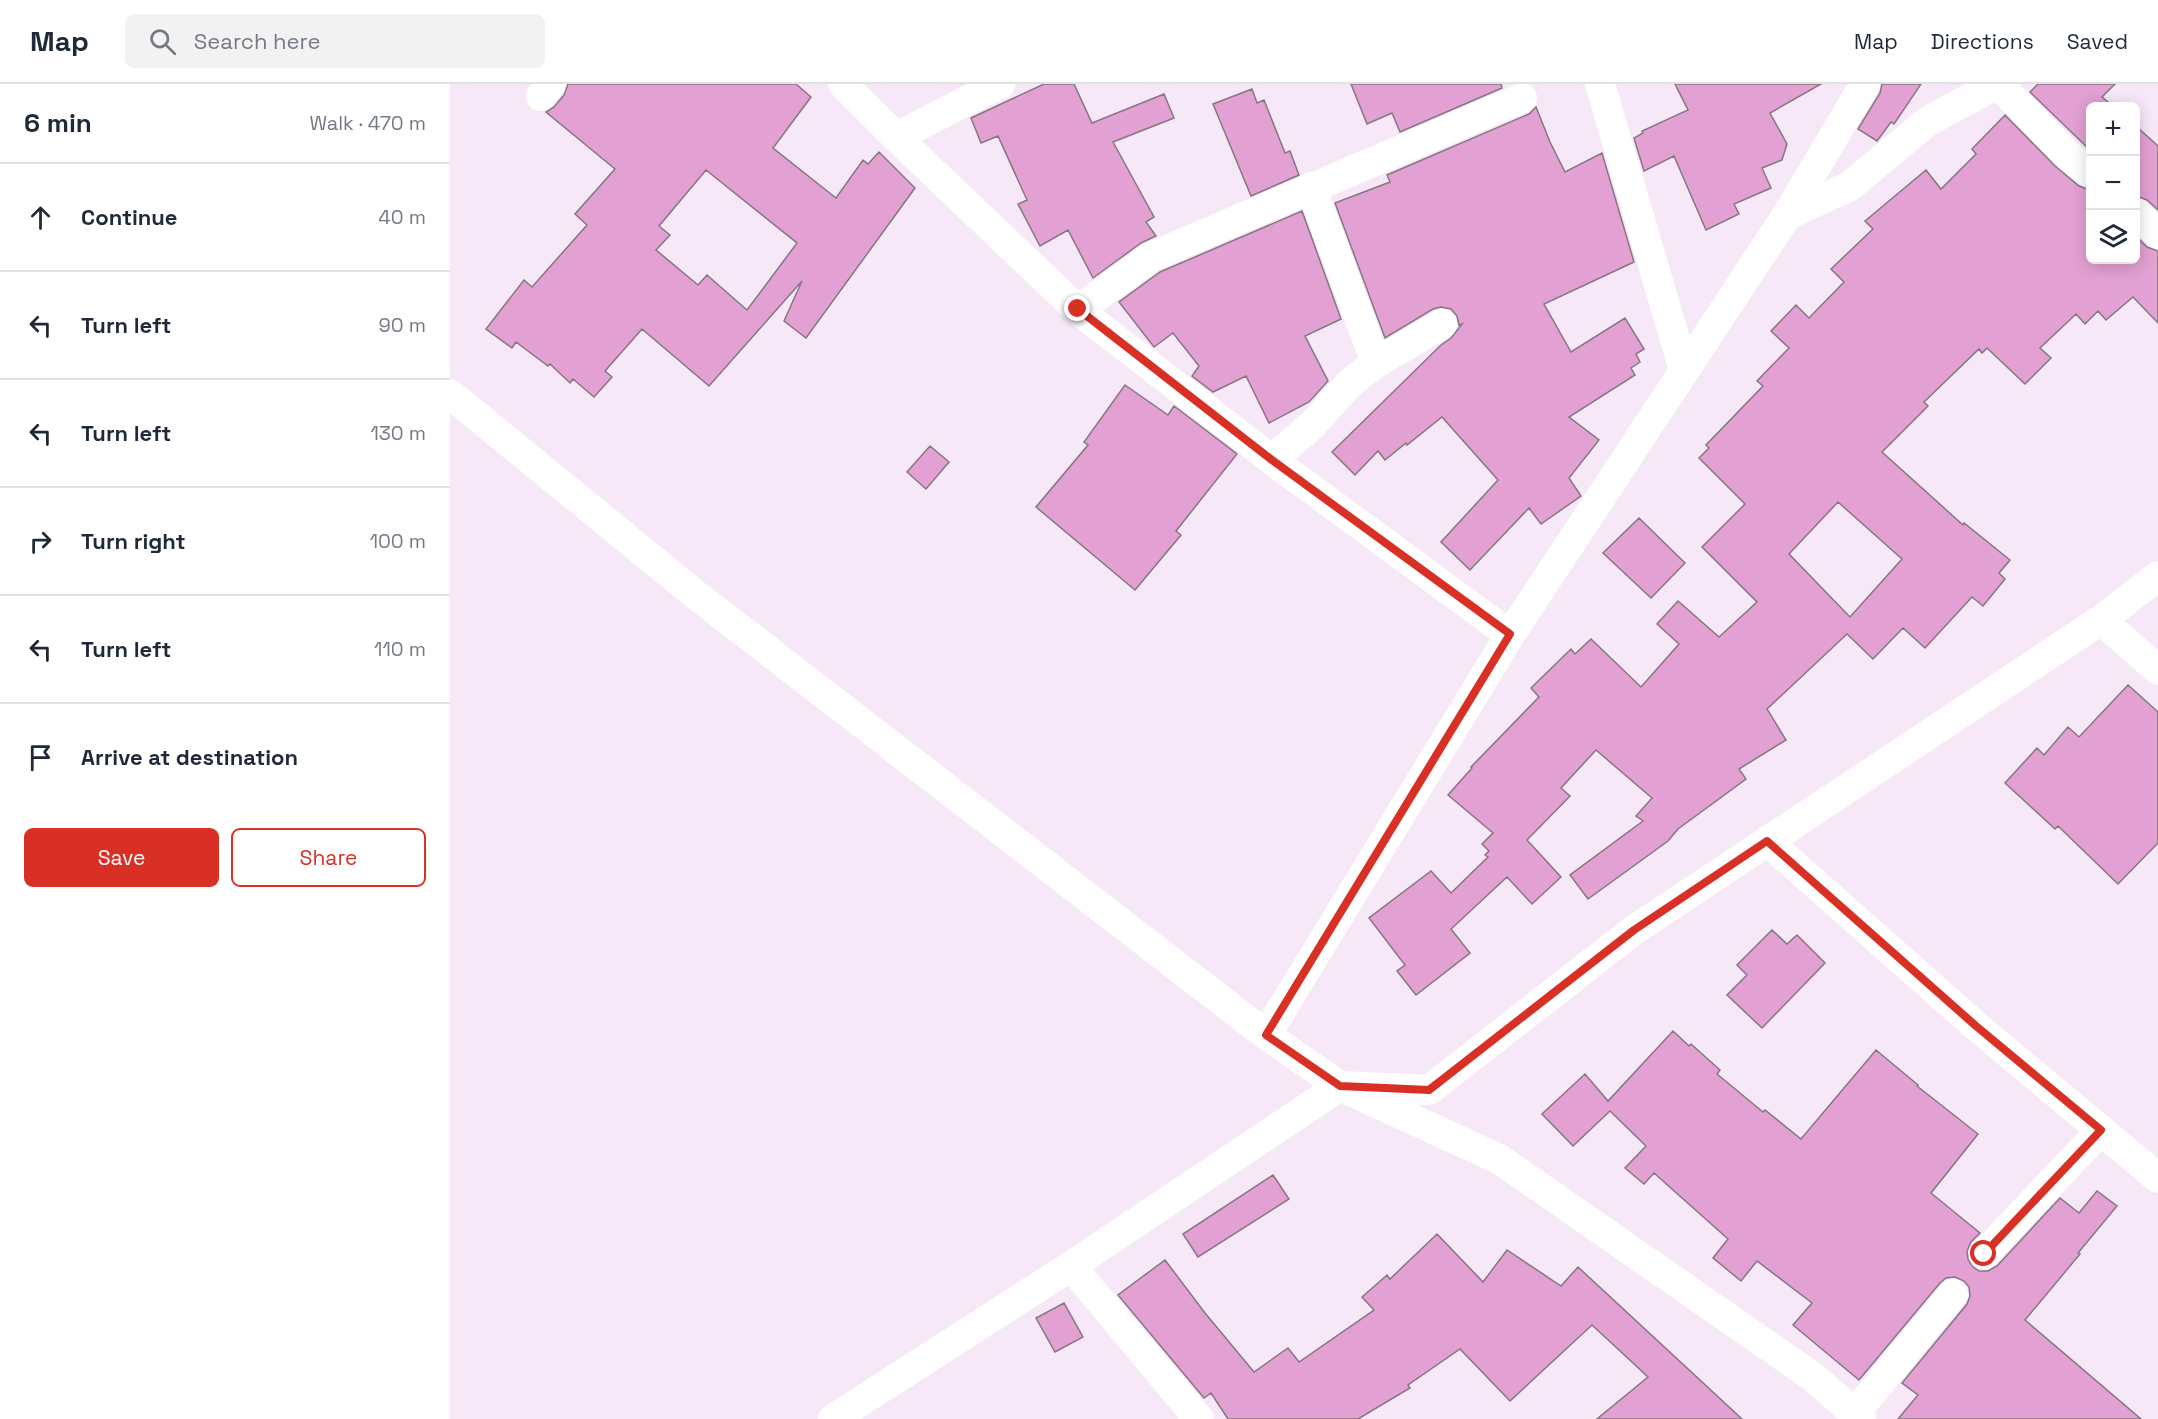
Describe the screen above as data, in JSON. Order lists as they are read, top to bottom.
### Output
{
  "page": {
    "header": "Map",
    "search": "Search here",
    "nav": ["Map", "Directions", "Saved"],
    "heading": ["6 min", "Walk · 470 m"],
    "map_buttons": ["+", "−"],
    "list": [
      ["Continue", "40 m"],
      ["Turn left", "90 m"],
      ["Turn left", "130 m"],
      ["Turn right", "100 m"],
      ["Turn left", "110 m"],
      "Arrive at destination"
    ],
    "buttons": ["Save", "Share"]
  }
}
